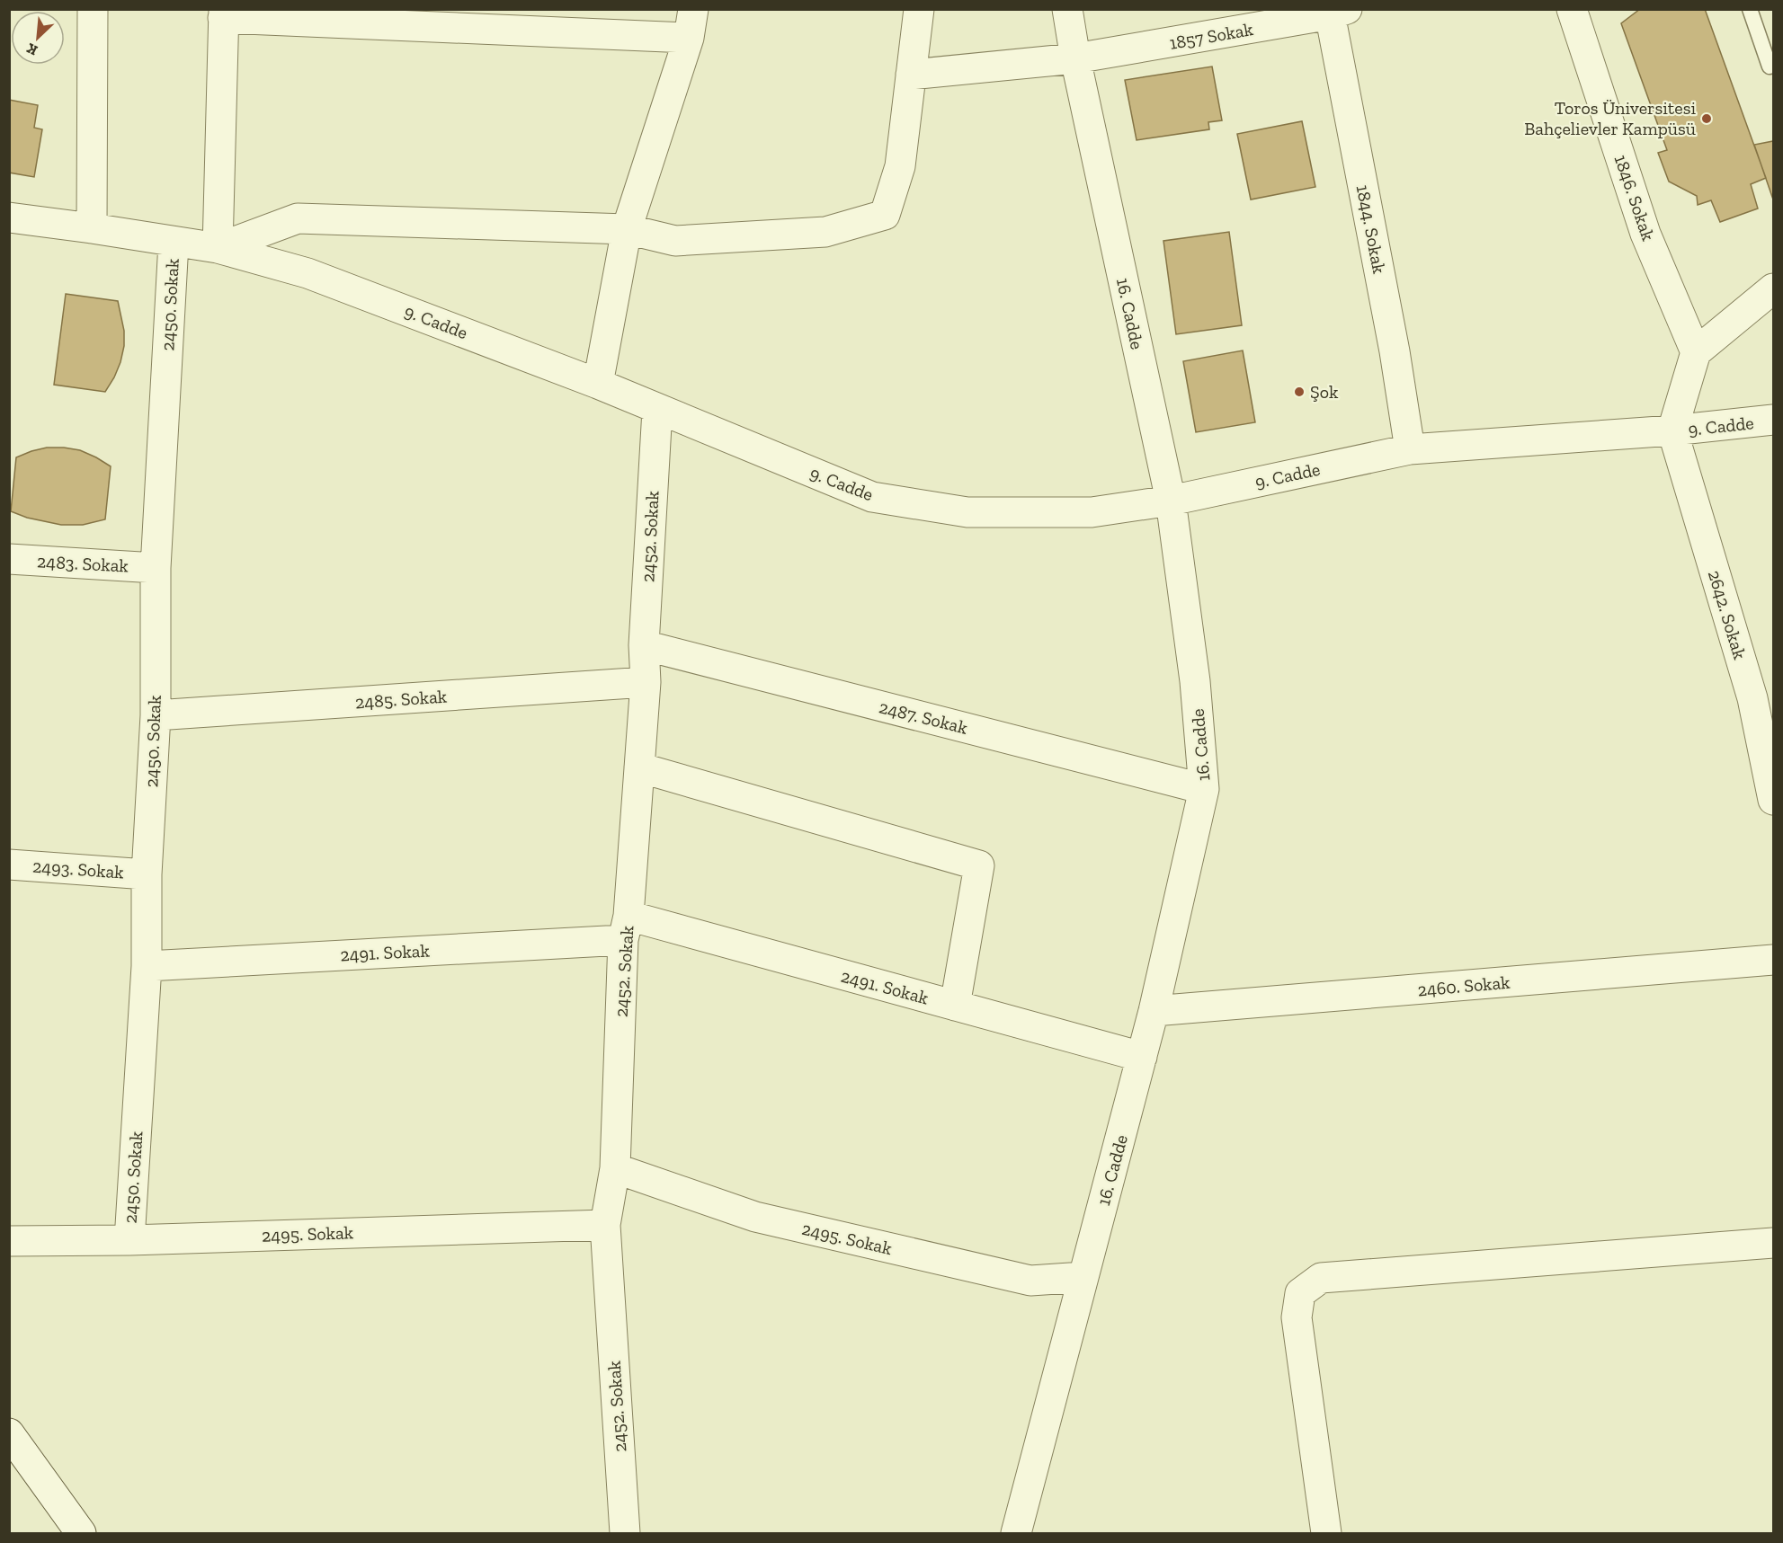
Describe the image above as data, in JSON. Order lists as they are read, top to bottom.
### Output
{
  "streets": {
    "street": [
      "1857 Sokak",
      "1846. Sokak",
      "1844. Sokak",
      "2450. Sokak",
      "16. Cadde",
      "9. Cadde",
      "2452. Sokak",
      "2483. Sokak",
      "2642. Sokak",
      "2485. Sokak",
      "2487. Sokak",
      "2493. Sokak",
      "2491. Sokak",
      "2460. Sokak",
      "2495. Sokak"
    ]
  },
  "crossings": [
    ["1857 Sokak", "1844. Sokak"],
    ["1857 Sokak", "16. Cadde"],
    ["1844. Sokak", "9. Cadde"],
    ["2450. Sokak", "9. Cadde"],
    ["2450. Sokak", "2483. Sokak"],
    ["2450. Sokak", "2485. Sokak"],
    ["2450. Sokak", "2493. Sokak"],
    ["2450. Sokak", "2491. Sokak"],
    ["2450. Sokak", "2495. Sokak"],
    ["16. Cadde", "9. Cadde"],
    ["16. Cadde", "2487. Sokak"],
    ["16. Cadde", "2491. Sokak"],
    ["16. Cadde", "2460. Sokak"],
    ["16. Cadde", "2495. Sokak"],
    ["9. Cadde", "2452. Sokak"],
    ["9. Cadde", "2642. Sokak"],
    ["2452. Sokak", "2485. Sokak"],
    ["2452. Sokak", "2487. Sokak"],
    ["2452. Sokak", "2491. Sokak"],
    ["2452. Sokak", "2495. Sokak"]
  ],
  "places": ["Toros Üniversitesi Bahçelievler Kampüsü", "Şok"],
  "north": "bottom left"
}
